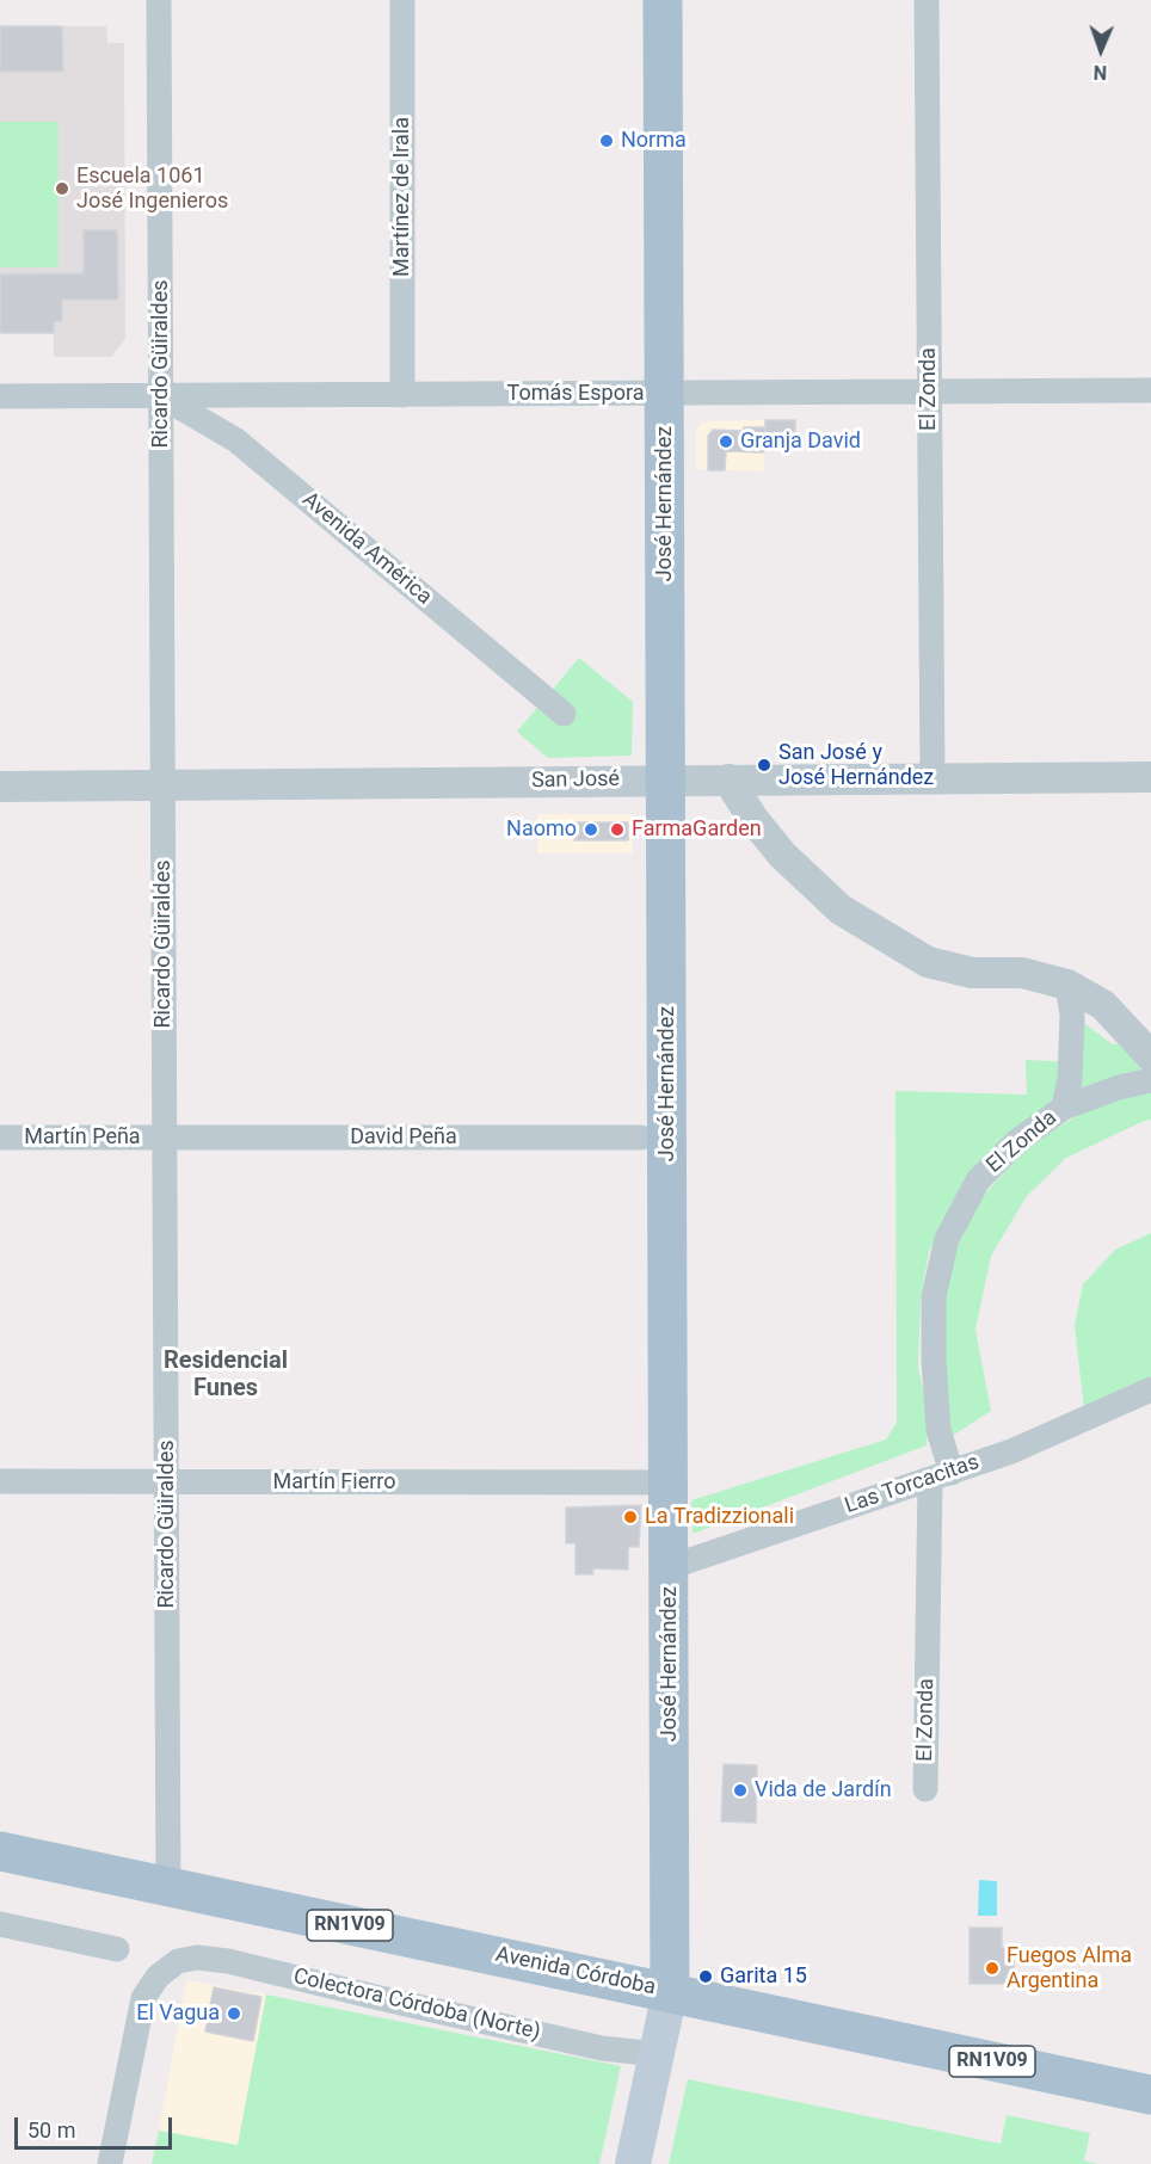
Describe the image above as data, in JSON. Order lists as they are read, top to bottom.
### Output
{
  "streets": {
    "main road": ["José Hernández", "RN1V09", "Avenida Córdoba"],
    "street": [
      "Martínez de Irala",
      "Ricardo Güiraldes",
      "El Zonda",
      "Tomás Espora",
      "Avenida América",
      "San José",
      "Martín Peña",
      "David Peña",
      "Martín Fierro",
      "Las Torcacitas",
      "Colectora Córdoba (Norte)"
    ]
  },
  "crossings": [
    ["Martínez de Irala", "Tomás Espora"],
    ["Ricardo Güiraldes", "Tomás Espora"],
    ["Ricardo Güiraldes", "Avenida América"],
    ["Ricardo Güiraldes", "San José"],
    ["Ricardo Güiraldes", "Martín Peña"],
    ["Ricardo Güiraldes", "David Peña"],
    ["Ricardo Güiraldes", "Martín Fierro"],
    ["Ricardo Güiraldes", "Avenida Córdoba"],
    ["El Zonda", "Tomás Espora"],
    ["El Zonda", "San José"],
    ["El Zonda", "Las Torcacitas"],
    ["Tomás Espora", "José Hernández"],
    ["Tomás Espora", "Avenida América"],
    ["José Hernández", "San José"],
    ["José Hernández", "Martín Fierro"],
    ["José Hernández", "Las Torcacitas"],
    ["José Hernández", "Avenida Córdoba"],
    ["José Hernández", "Colectora Córdoba (Norte)"],
    ["Martín Peña", "David Peña"]
  ],
  "districts": ["Residencial Funes"],
  "places": [
    "Norma",
    "Escuela 1061 José Ingenieros",
    "Granja David",
    "San José y José Hernández",
    "Naomo",
    "FarmaGarden",
    "La Tradizzionali",
    "Vida de Jardín",
    "Fuegos Alma Argentina",
    "Garita 15",
    "El Vagua"
  ],
  "scale_bar": "50 m",
  "north": "bottom"
}
